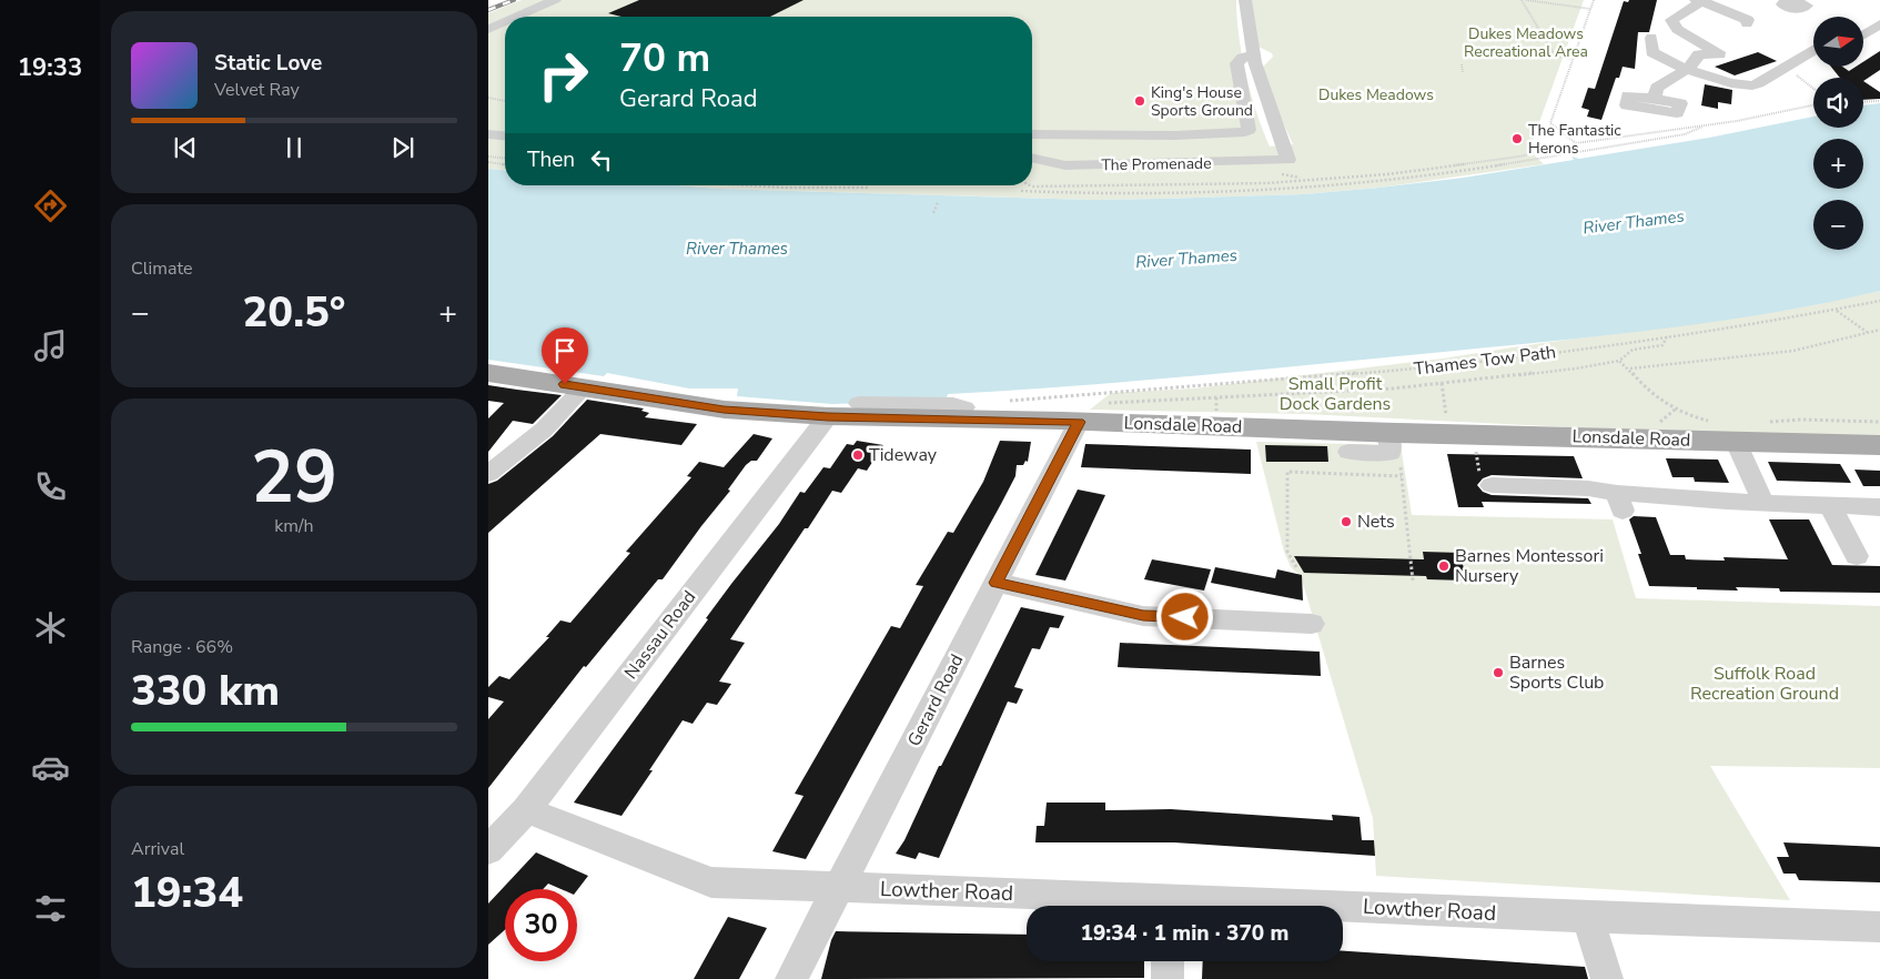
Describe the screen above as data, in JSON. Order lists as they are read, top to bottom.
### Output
{
  "streets": {
    "main road": ["Lonsdale Road"],
    "street": [
      "The Promenade",
      "Nassau Road",
      "Gerard Road",
      "Lowther Road"
    ],
    "path": ["Thames Tow Path"]
  },
  "crossings": [
    ["Lonsdale Road", "Nassau Road"],
    ["Lonsdale Road", "Gerard Road"],
    ["Nassau Road", "Lowther Road"],
    ["Gerard Road", "Lowther Road"]
  ],
  "water": ["River Thames"],
  "parks": [
    "Dukes Meadows Recreational Area",
    "Dukes Meadows",
    "Small Profit Dock Gardens",
    "Suffolk Road Recreation Ground"
  ],
  "places": [
    "King's House Sports Ground",
    "The Fantastic Herons",
    "Tideway",
    "Nets",
    "Barnes Montessori Nursery",
    "Barnes Sports Club"
  ],
  "north": "right",
  "page": {
    "tabs": "19:33",
    "map_buttons": ["+", "−"],
    "turn": ["70 m", "Gerard Road"],
    "song": ["Static Love", "Velvet Ray"],
    "then": "Then",
    "tile": [
      "Climate",
      ["29", "km/h"],
      ["Range · 66%", "330 km"],
      ["Arrival", "19:34"]
    ],
    "heat": ["−", "20.5°", "+"],
    "limit": "30",
    "trip": "19:34 · 1 min · 370 m"
  }
}
